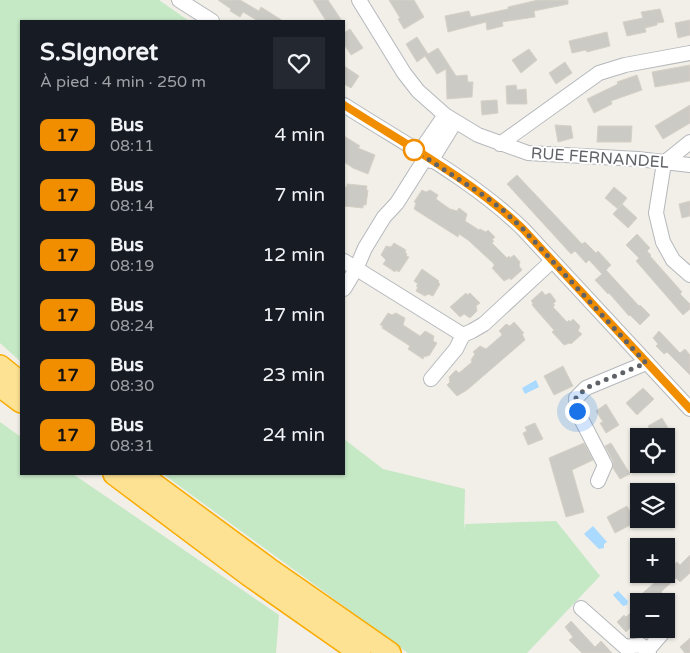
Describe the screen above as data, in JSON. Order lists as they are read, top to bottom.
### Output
{
  "streets": {
    "street": ["RUE FERNANDEL"]
  },
  "lines": ["bus line 17"],
  "page": {
    "heading": ["S.SIgnoret", "À pied · 4 min · 250 m"],
    "list": [
      {
        "mark": "17",
        "name": "Bus",
        "note": "08:11",
        "value": "4 min"
      },
      {
        "mark": "17",
        "name": "Bus",
        "note": "08:14",
        "value": "7 min"
      },
      {
        "mark": "17",
        "name": "Bus",
        "note": "08:19",
        "value": "12 min"
      },
      {
        "mark": "17",
        "name": "Bus",
        "note": "08:24",
        "value": "17 min"
      },
      {
        "mark": "17",
        "name": "Bus",
        "note": "08:30",
        "value": "23 min"
      },
      {
        "mark": "17",
        "name": "Bus",
        "note": "08:31",
        "value": "24 min"
      }
    ],
    "map_buttons": ["+", "−"]
  }
}
